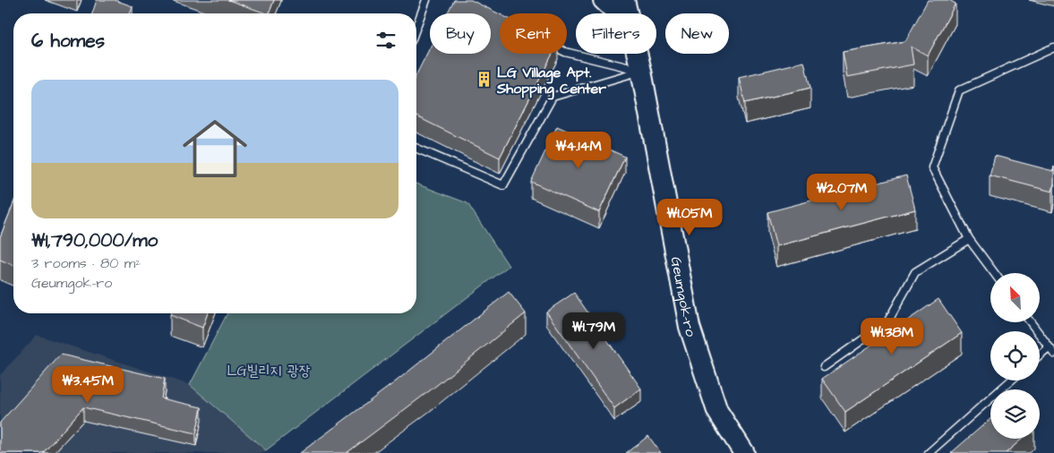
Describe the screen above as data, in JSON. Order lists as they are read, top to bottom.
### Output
{
  "streets": {
    "main road": ["Geumgok-ro"]
  },
  "parks": ["LG빌리지 광장"],
  "places": {
    "building": ["LG Village Apt. Shopping Center"]
  },
  "north": "top left",
  "page": {
    "chip": [
      "Buy",
      "Rent",
      "Filters",
      "New"
    ],
    "heading": "6 homes",
    "list": [
      {
        "name": "₩1,790,000/mo",
        "note": "3 rooms · 80 m² · Geumgok-ro"
      }
    ],
    "price": [
      "₩4.14M",
      "₩2.07M",
      "₩1.05M",
      "₩1.79M",
      "₩1.38M",
      "₩3.45M"
    ]
  }
}
